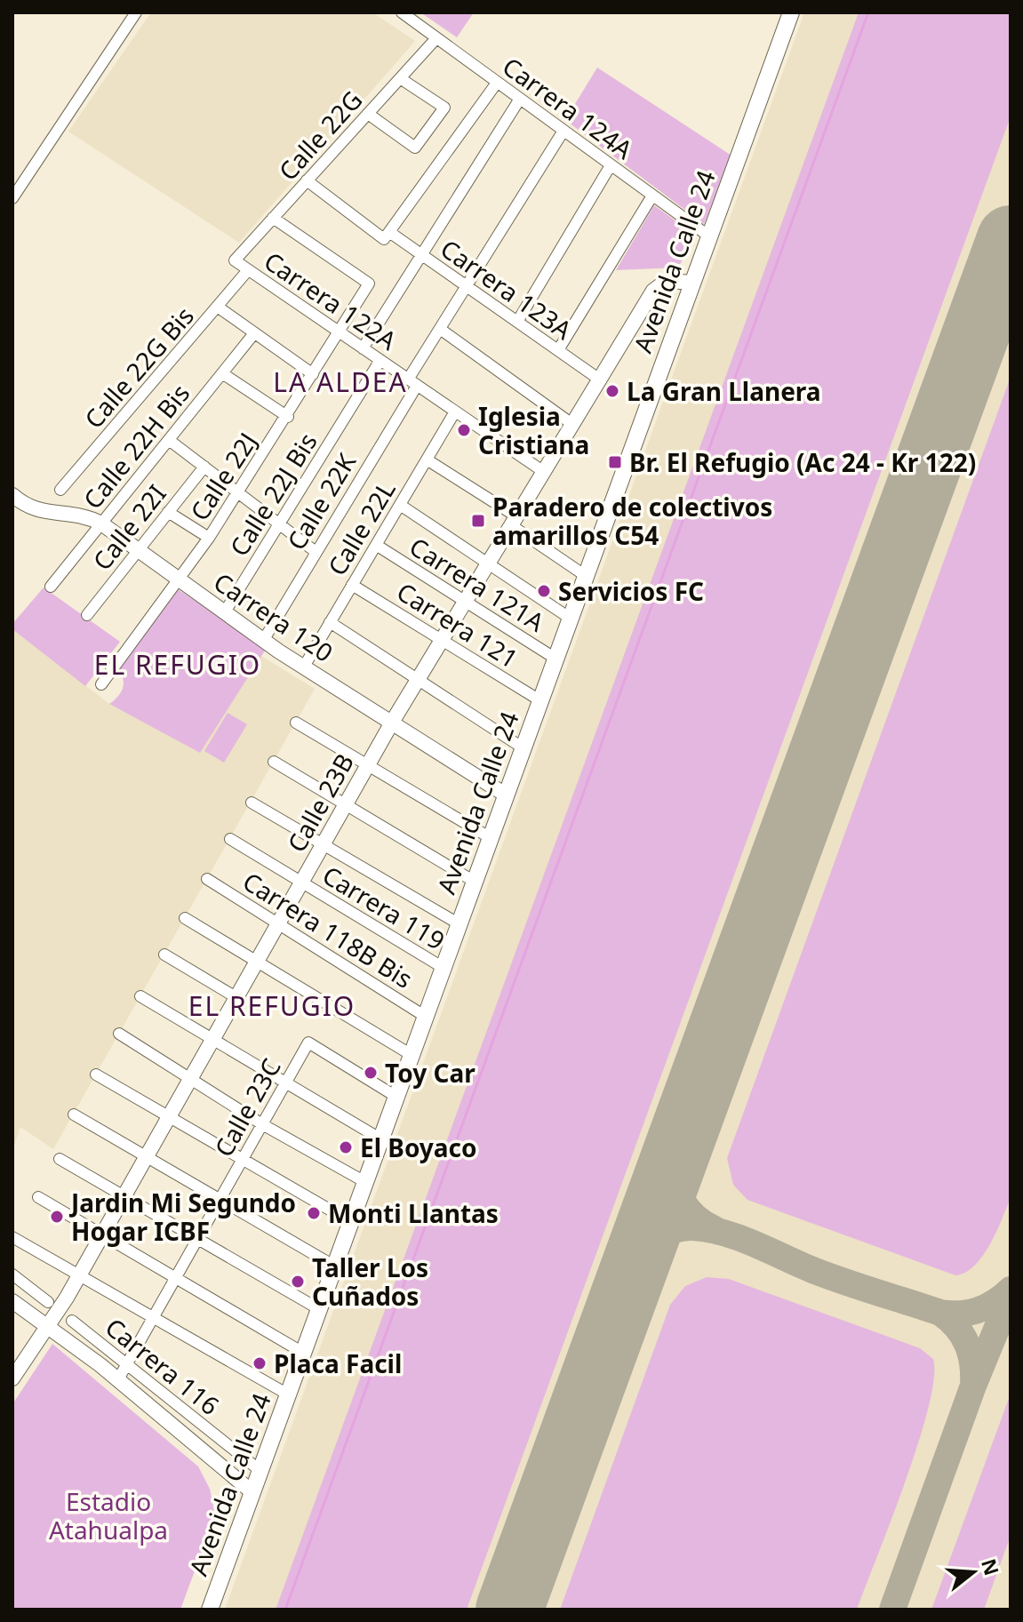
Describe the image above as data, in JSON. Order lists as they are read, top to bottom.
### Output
{
  "streets": {
    "main road": ["Avenida Calle 24"],
    "street": [
      "Carrera 124A",
      "Calle 22G",
      "Carrera 123A",
      "Carrera 122A",
      "Calle 22G Bis",
      "Calle 22H Bis",
      "Calle 22J",
      "Calle 22J Bis",
      "Calle 22K",
      "Calle 22I",
      "Calle 22L",
      "Carrera 121A",
      "Carrera 120",
      "Carrera 121",
      "Calle 23B",
      "Carrera 119",
      "Carrera 118B Bis",
      "Calle 23C",
      "Carrera 116"
    ]
  },
  "crossings": [
    ["Carrera 124A", "Calle 22G"],
    ["Carrera 124A", "Avenida Calle 24"],
    ["Carrera 124A", "Calle 22K"],
    ["Calle 22G", "Carrera 123A"],
    ["Calle 22G", "Carrera 122A"],
    ["Calle 22G", "Calle 22J"],
    ["Avenida Calle 24", "Carrera 121A"],
    ["Avenida Calle 24", "Carrera 120"],
    ["Avenida Calle 24", "Carrera 121"],
    ["Avenida Calle 24", "Calle 23B"],
    ["Avenida Calle 24", "Carrera 119"],
    ["Avenida Calle 24", "Carrera 118B Bis"],
    ["Avenida Calle 24", "Calle 23C"],
    ["Avenida Calle 24", "Carrera 116"],
    ["Carrera 123A", "Calle 22K"],
    ["Carrera 123A", "Calle 23B"],
    ["Carrera 122A", "Calle 22G Bis"],
    ["Carrera 122A", "Calle 22J"],
    ["Carrera 122A", "Calle 22J Bis"],
    ["Carrera 122A", "Calle 22K"],
    ["Carrera 122A", "Calle 22L"],
    ["Carrera 122A", "Calle 23B"],
    ["Calle 22H Bis", "Carrera 120"],
    ["Calle 22J", "Carrera 120"],
    ["Calle 22J Bis", "Carrera 120"],
    ["Calle 22K", "Carrera 120"],
    ["Calle 22I", "Carrera 120"],
    ["Calle 22L", "Carrera 121A"],
    ["Calle 22L", "Carrera 120"],
    ["Calle 22L", "Carrera 121"],
    ["Carrera 121A", "Calle 23B"],
    ["Carrera 120", "Calle 23B"],
    ["Carrera 121", "Calle 23B"],
    ["Calle 23B", "Carrera 119"],
    ["Calle 23B", "Carrera 118B Bis"],
    ["Calle 23C", "Carrera 116"]
  ],
  "districts": ["LA ALDEA", "EL REFUGIO", "EL REFUGIO"],
  "parks": ["Estadio Atahualpa"],
  "places": {
    "other": [
      "La Gran Llanera",
      "Iglesia Cristiana",
      "Servicios FC",
      "Toy Car",
      "El Boyaco",
      "Monti Llantas",
      "Jardin Mi Segundo Hogar ICBF",
      "Taller Los Cuñados",
      "Placa Facil"
    ],
    "transit": ["Br. El Refugio (Ac 24 - Kr 122)", "Paradero de colectivos amarillos C54"]
  },
  "north": "right"
}
